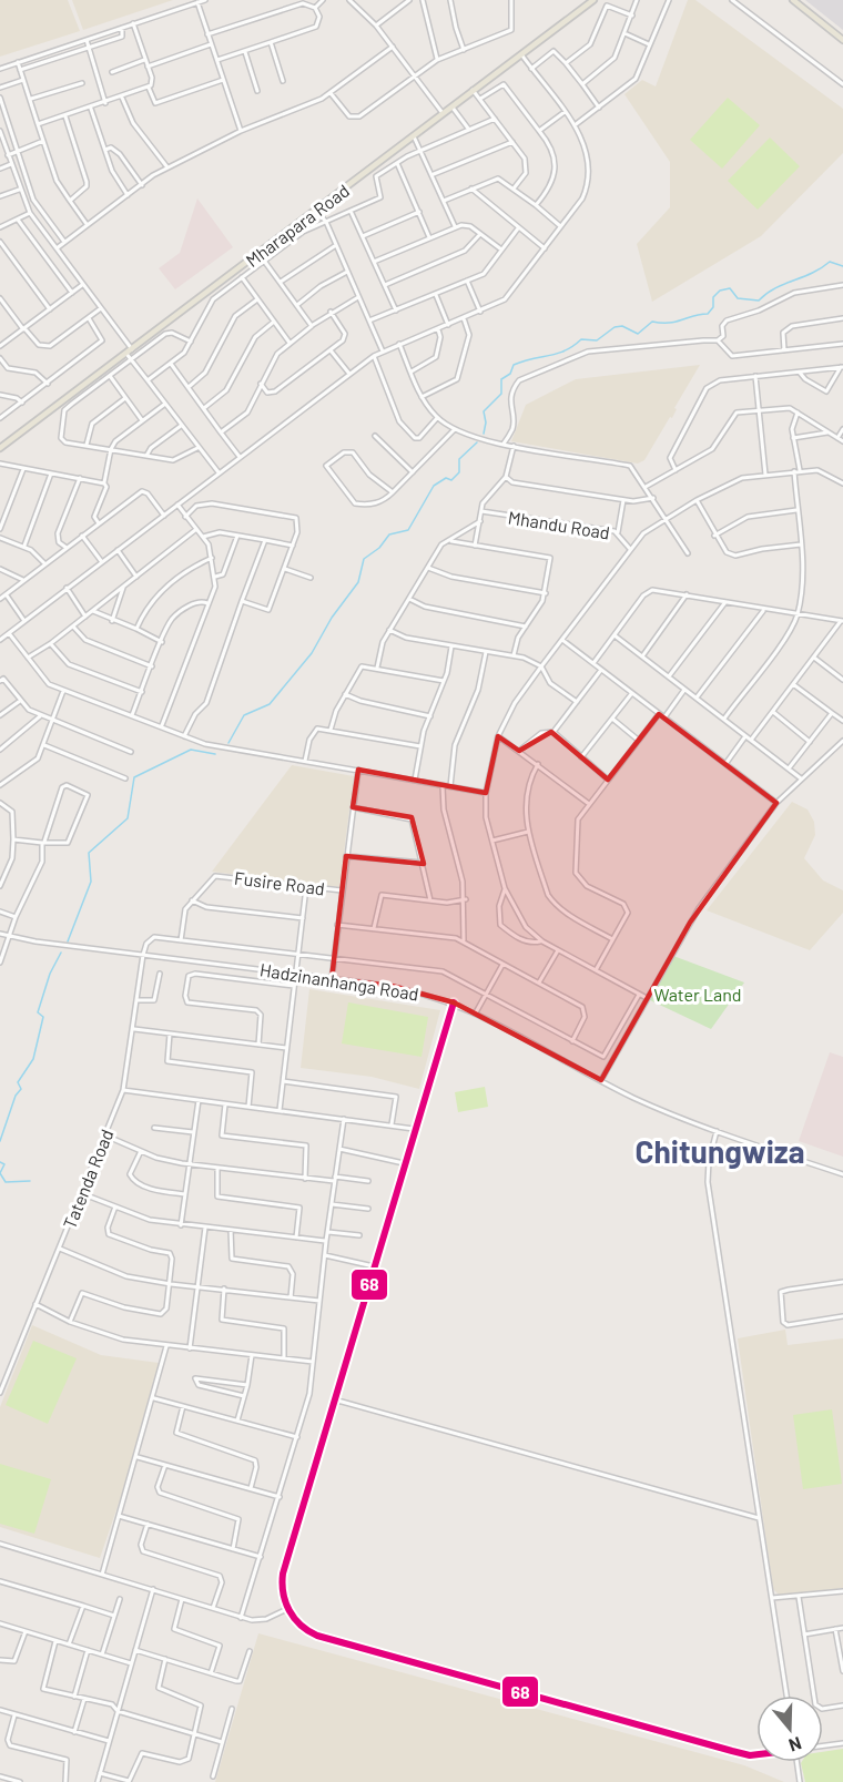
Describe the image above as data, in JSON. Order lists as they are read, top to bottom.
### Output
{
  "streets": {
    "main road": ["Mharapara Road"],
    "street": [
      "Mhandu Road",
      "Fusire Road",
      "Hadzinanhanga Road",
      "Tatenda Road"
    ]
  },
  "crossings": [
    ["Hadzinanhanga Road", "Tatenda Road"]
  ],
  "districts": ["Chitungwiza"],
  "parks": ["Water Land"],
  "lines": ["transit line 68"],
  "north": "bottom"
}
